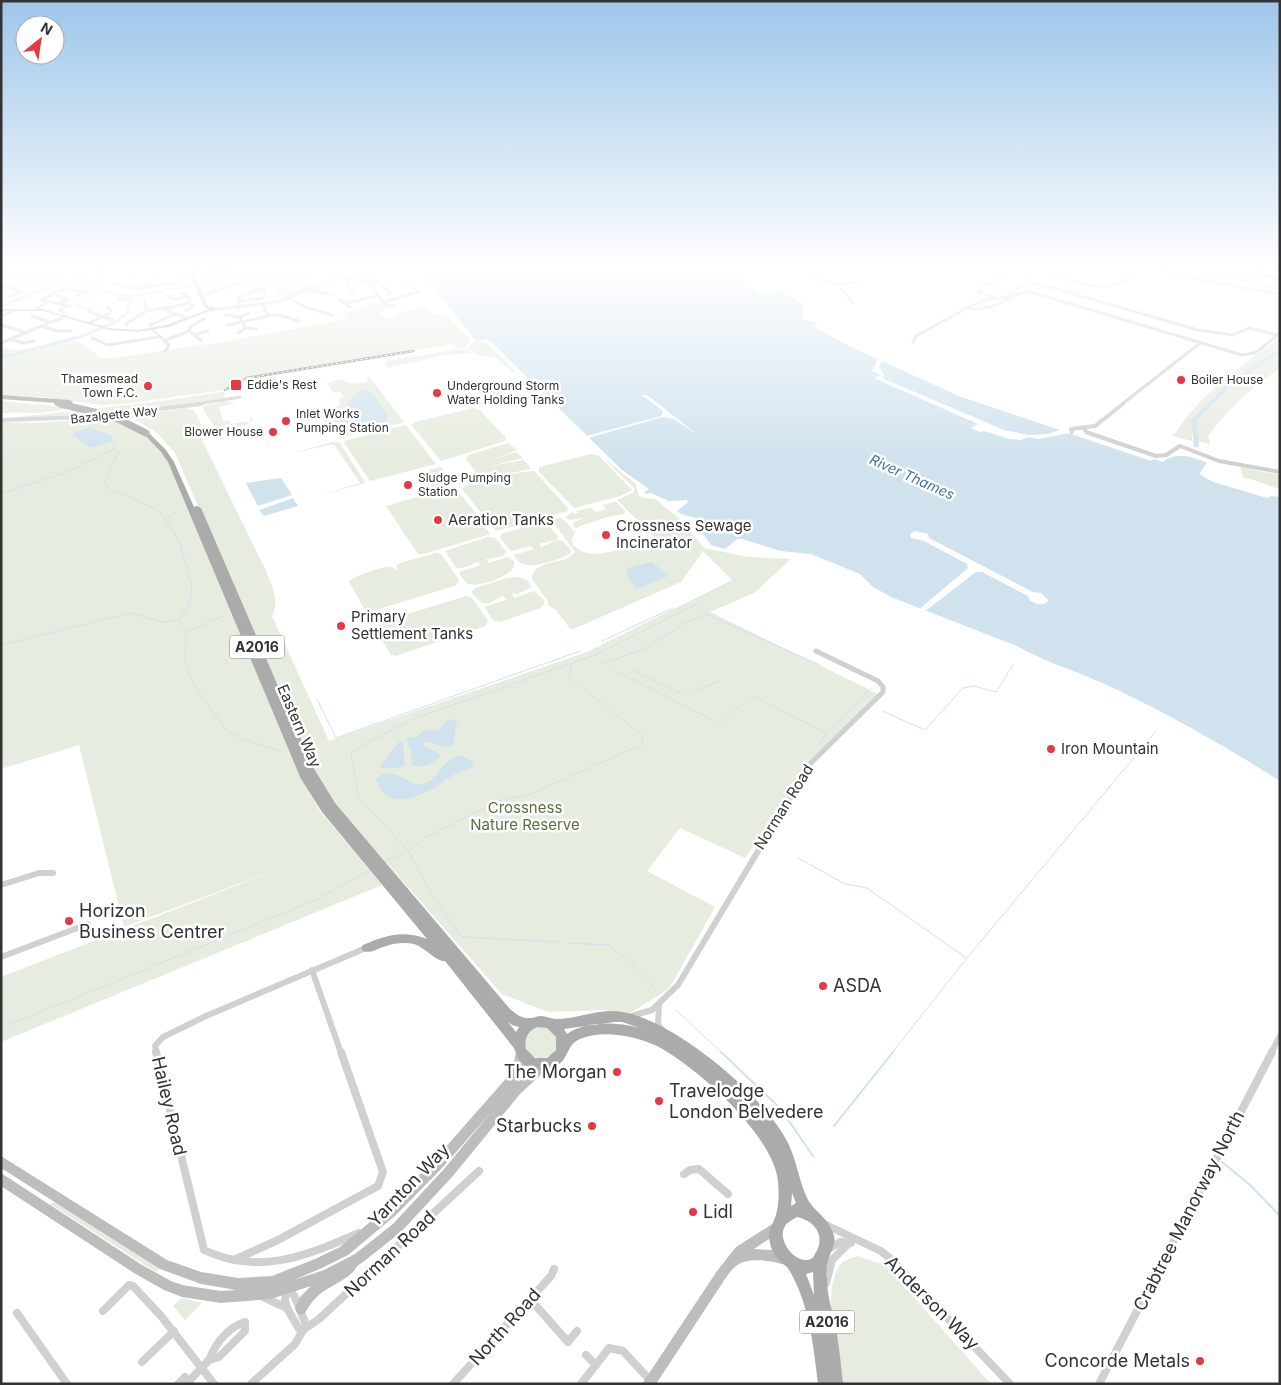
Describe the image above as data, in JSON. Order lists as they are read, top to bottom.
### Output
{
  "streets": {
    "main road": ["A2016", "Eastern Way"],
    "street": [
      "Bazalgette Way",
      "Norman Road",
      "Hailey Road",
      "Yarnton Way",
      "Crabtree Manorway North",
      "Anderson Way",
      "North Road"
    ]
  },
  "crossings": [
    ["A2016", "Anderson Way"],
    ["Eastern Way", "Yarnton Way"],
    ["Hailey Road", "Yarnton Way"]
  ],
  "water": ["River Thames"],
  "parks": ["Crossness Nature Reserve"],
  "places": {
    "other": [
      "Boiler House",
      "Thamesmead Town F.C.",
      "Underground Storm Water Holding Tanks",
      "Inlet Works Pumping Station",
      "Blower House",
      "Sludge Pumping Station",
      "Aeration Tanks",
      "Crossness Sewage Incinerator",
      "Primary Settlement Tanks",
      "Iron Mountain",
      "Horizon Business Centrer",
      "ASDA",
      "The Morgan",
      "Travelodge London Belvedere",
      "Starbucks",
      "Lidl",
      "Concorde Metals"
    ],
    "transit": ["Eddie's Rest"]
  },
  "north": "top right"
}
